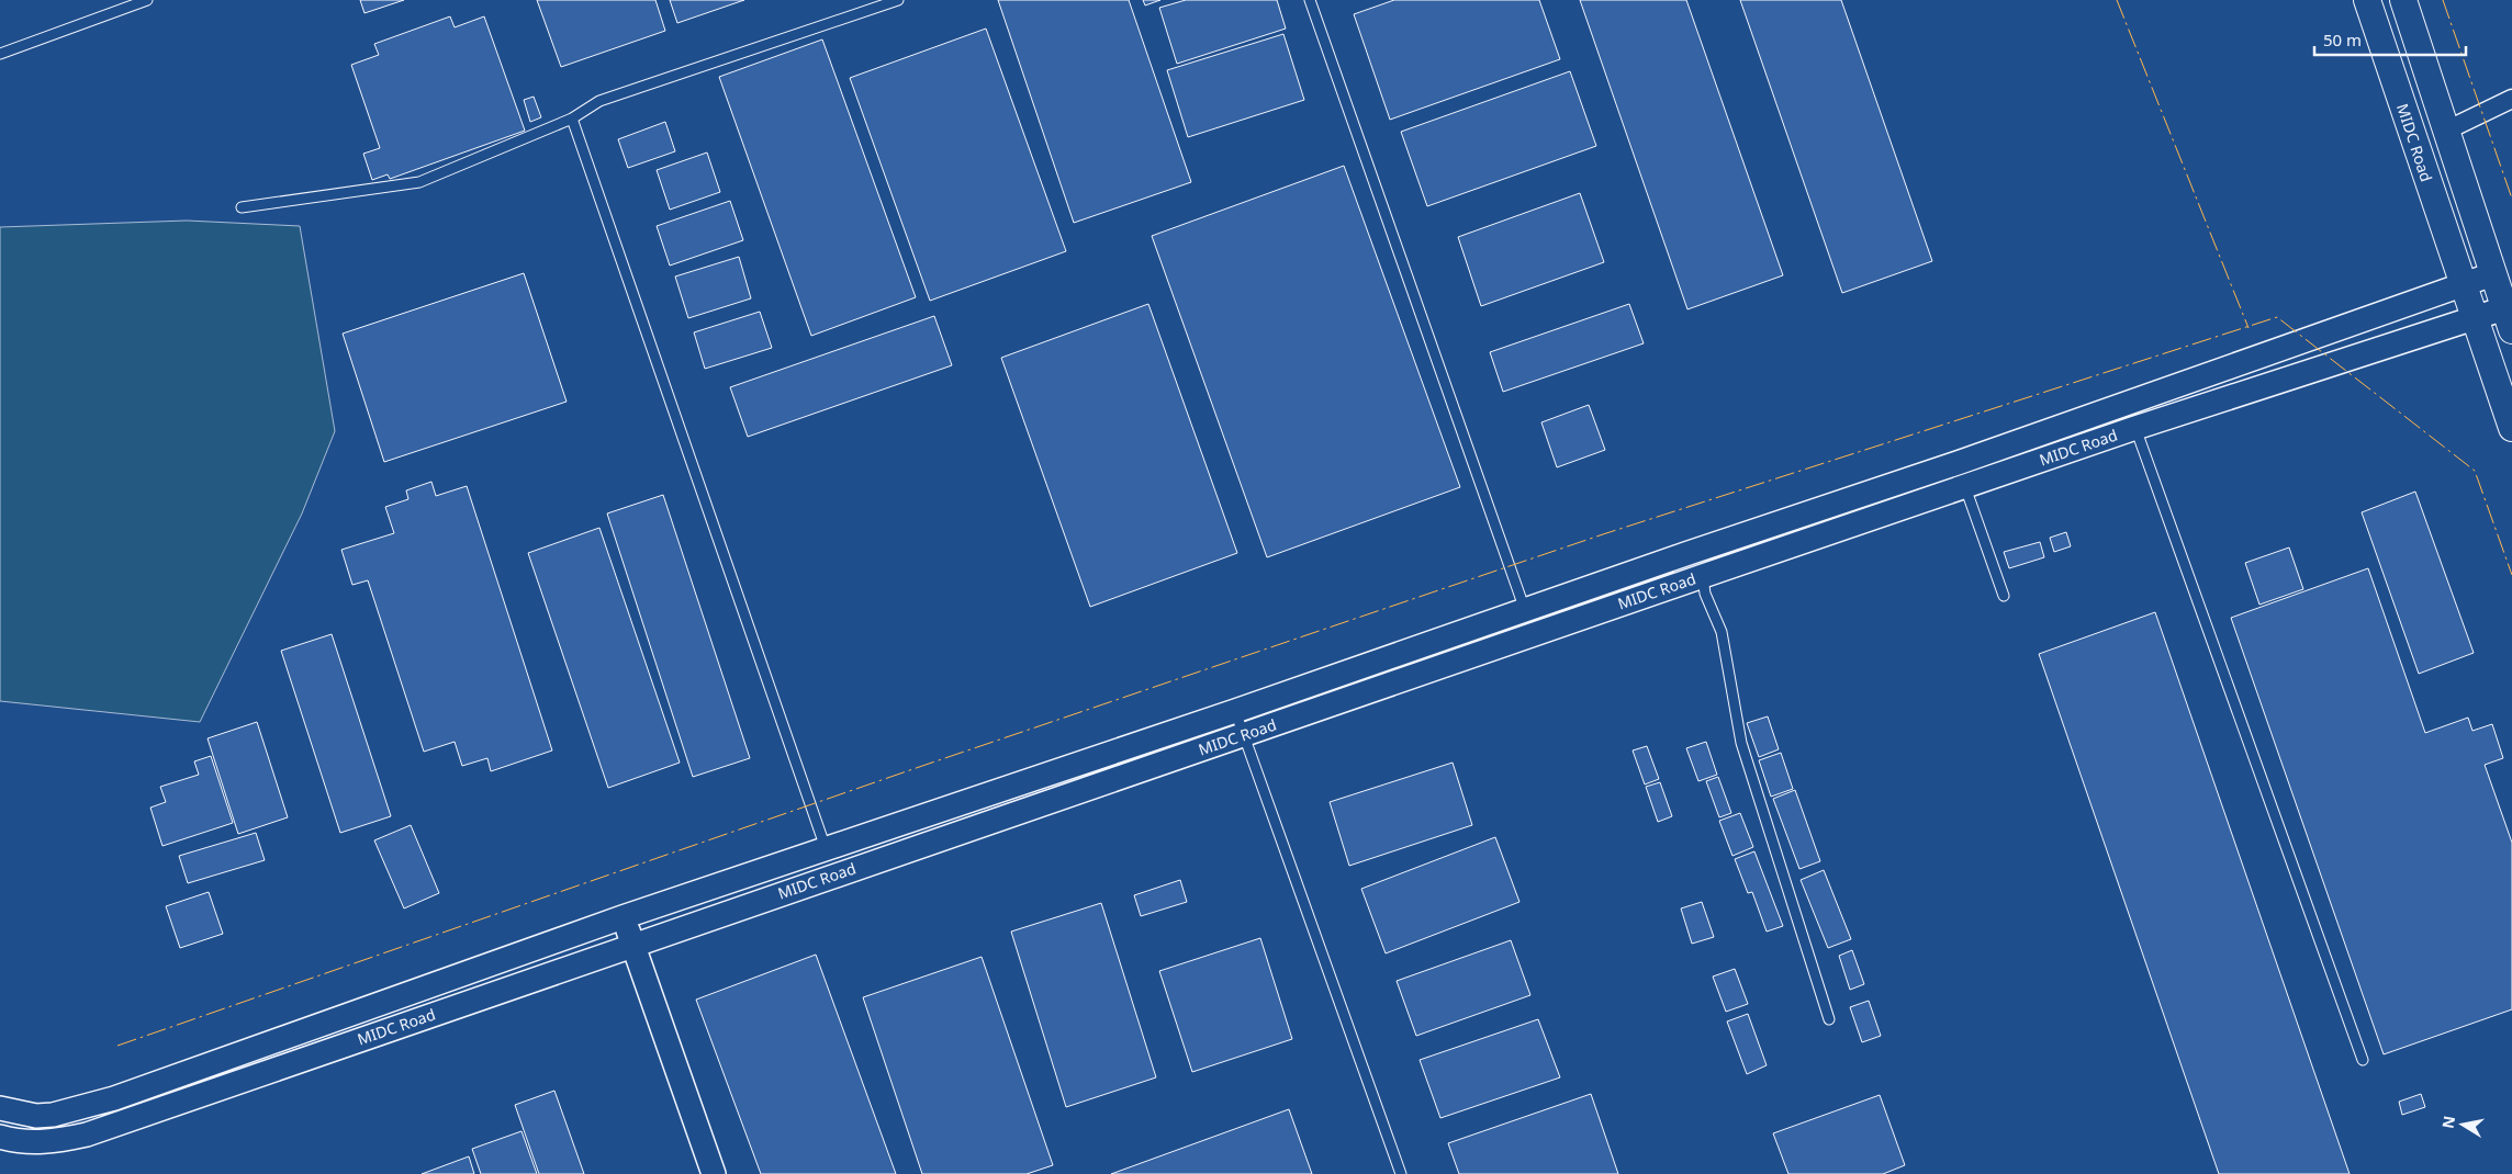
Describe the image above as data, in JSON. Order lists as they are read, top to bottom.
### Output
{
  "streets": {
    "main road": ["MIDC Road"]
  },
  "scale_bar": "50 m",
  "north": "left"
}
